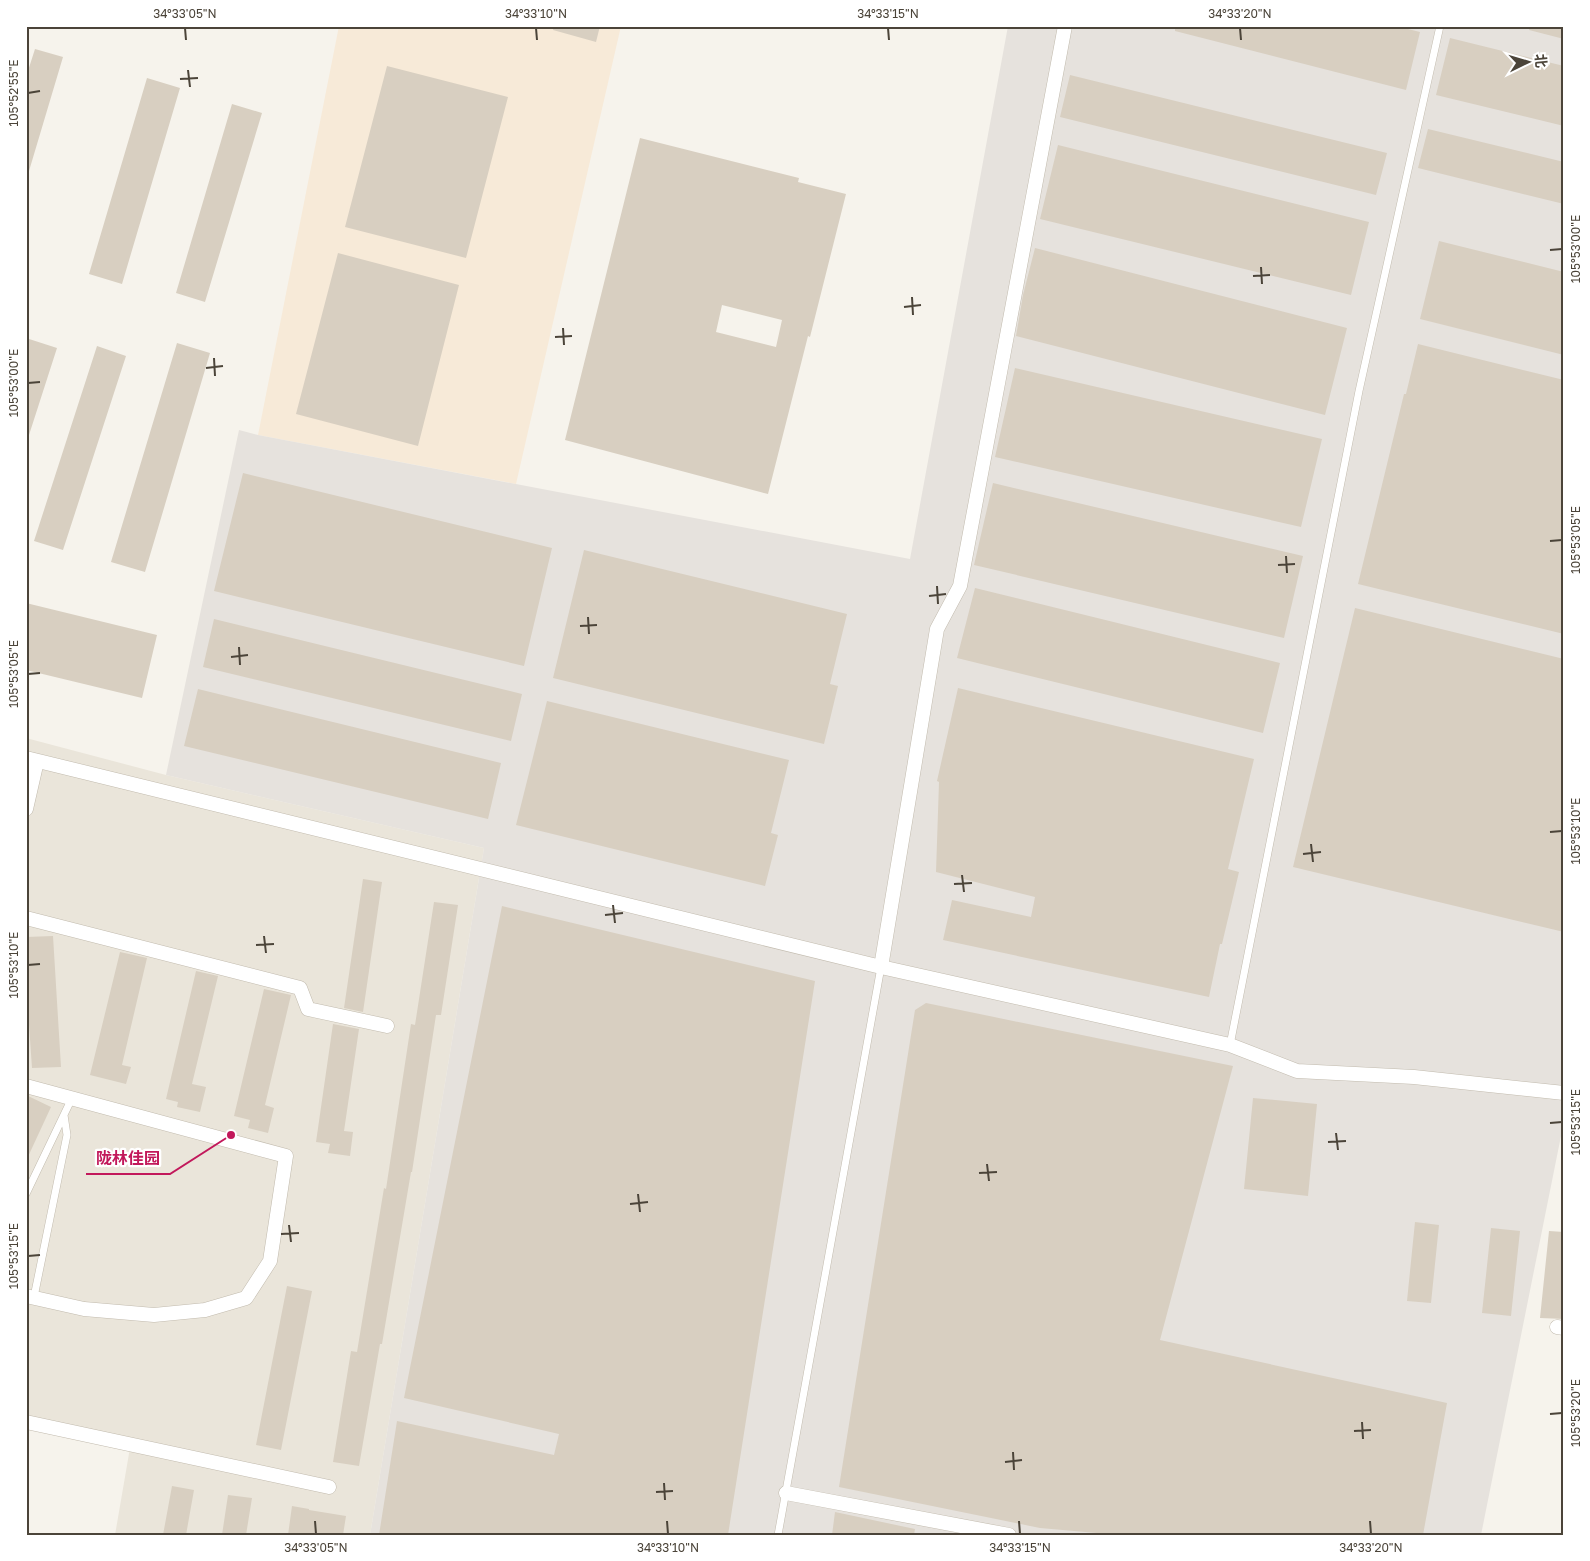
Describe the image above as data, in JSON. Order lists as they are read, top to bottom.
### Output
{
  "places": ["陇林佳园"],
  "north": "right",
  "coordinates": [
    "34°33'05\"N",
    "34°33'10\"N",
    "34°33'15\"N",
    "34°33'20\"N",
    "105°52'55\"E",
    "105°53'00\"E",
    "105°53'05\"E",
    "105°53'10\"E",
    "105°53'15\"E",
    "105°53'20\"E"
  ]
}
